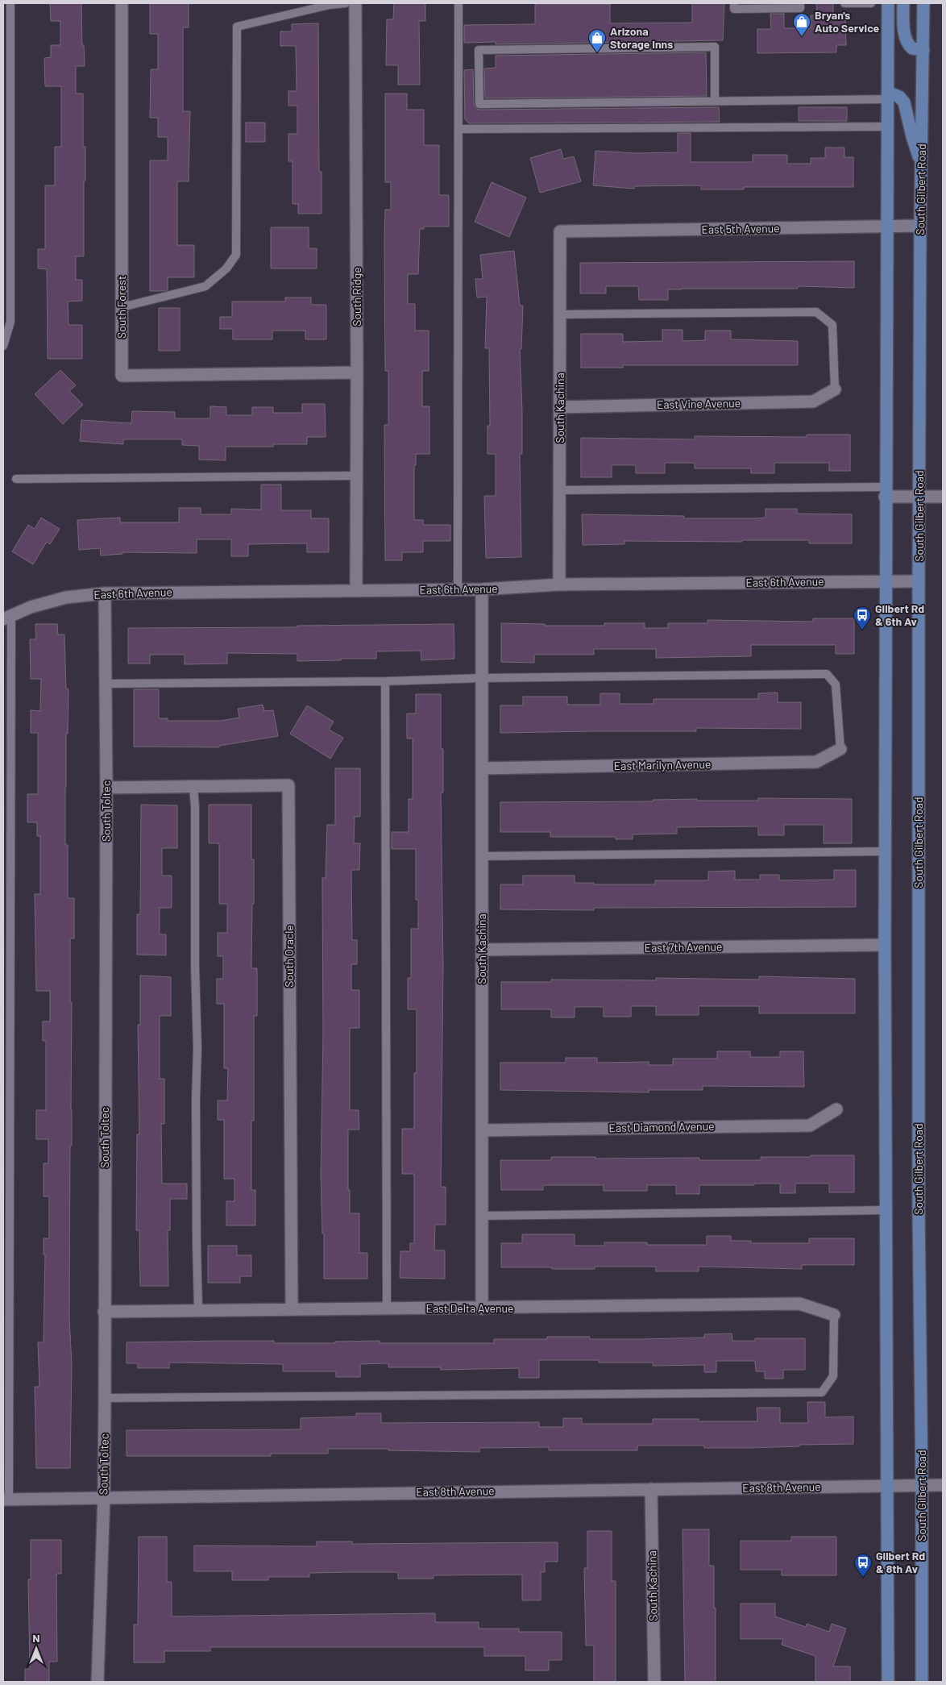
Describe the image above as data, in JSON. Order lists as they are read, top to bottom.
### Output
{
  "streets": {
    "main road": ["South Gilbert Road"],
    "street": [
      "East 5th Avenue",
      "South Ridge",
      "South Forest",
      "East Vine Avenue",
      "South Kachina",
      "East 6th Avenue",
      "East Marilyn Avenue",
      "South Toltec",
      "East 7th Avenue",
      "South Oracle",
      "East Diamond Avenue",
      "East Delta Avenue",
      "East 8th Avenue"
    ]
  },
  "crossings": [
    ["South Gilbert Road", "East 5th Avenue"],
    ["South Gilbert Road", "East 6th Avenue"],
    ["South Gilbert Road", "East 8th Avenue"],
    ["East 5th Avenue", "South Kachina"],
    ["South Ridge", "South Forest"],
    ["South Ridge", "East 6th Avenue"],
    ["East Vine Avenue", "South Kachina"],
    ["South Kachina", "East 6th Avenue"],
    ["South Kachina", "East Marilyn Avenue"],
    ["South Kachina", "East 7th Avenue"],
    ["South Kachina", "East Diamond Avenue"],
    ["South Kachina", "East Delta Avenue"],
    ["South Kachina", "East 8th Avenue"],
    ["East 6th Avenue", "South Toltec"],
    ["South Toltec", "South Oracle"],
    ["South Toltec", "East Delta Avenue"],
    ["South Toltec", "East 8th Avenue"],
    ["South Oracle", "East Delta Avenue"]
  ],
  "places": {
    "shop": ["Bryan's Auto Service", "Arizona Storage Inns"],
    "bus stop": ["Gilbert Rd & 6th Av", "Gilbert Rd & 8th Av"]
  },
  "north": "top"
}
